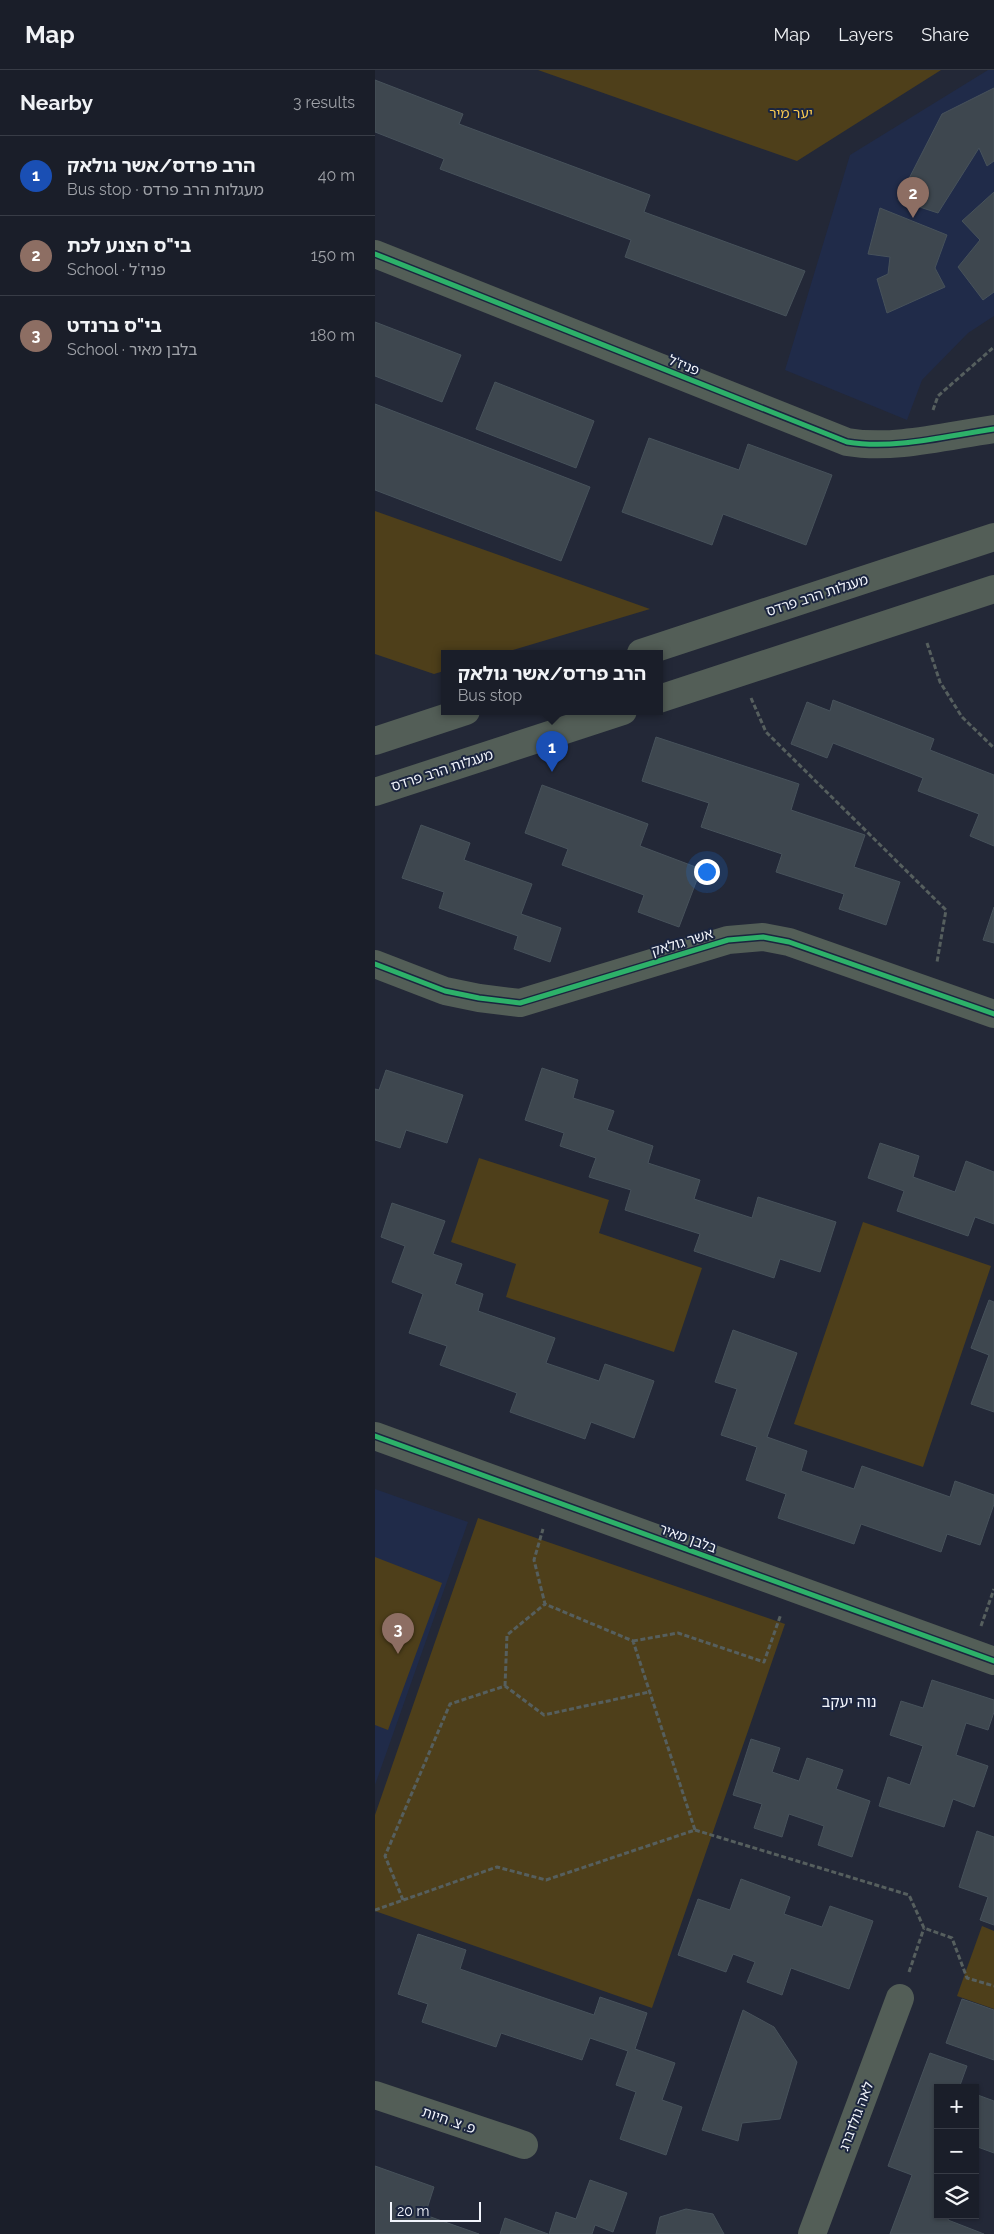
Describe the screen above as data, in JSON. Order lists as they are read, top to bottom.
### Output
{
  "streets": {
    "street": [
      "פניז'ל",
      "מעגלות הרב פרדס",
      "אשר גולאק",
      "בלבן מאיר",
      "לאה גולדברג",
      "פ. צ. חיות"
    ]
  },
  "districts": ["נוה יעקב"],
  "parks": ["יער מיר"],
  "scale_bar": "20 m",
  "page": {
    "header": "Map",
    "nav": ["Map", "Layers", "Share"],
    "heading": ["Nearby", "3 results"],
    "list": [
      {
        "mark": "1",
        "name": "הרב פרדס/אשר גולאק",
        "note": "Bus stop · מעגלות הרב פרדס",
        "value": "40 m"
      },
      {
        "mark": "2",
        "name": "בי\"ס הצנע לכת",
        "note": "School · פניז'ל",
        "value": "150 m"
      },
      {
        "mark": "3",
        "name": "בי\"ס ברנדט",
        "note": "School · בלבן מאיר",
        "value": "180 m"
      }
    ],
    "pins": ["2", "1", "3"],
    "popup": ["הרב פרדס/אשר גולאק", "Bus stop"],
    "map_buttons": ["+", "−"],
    "scale": "20 m"
  }
}
